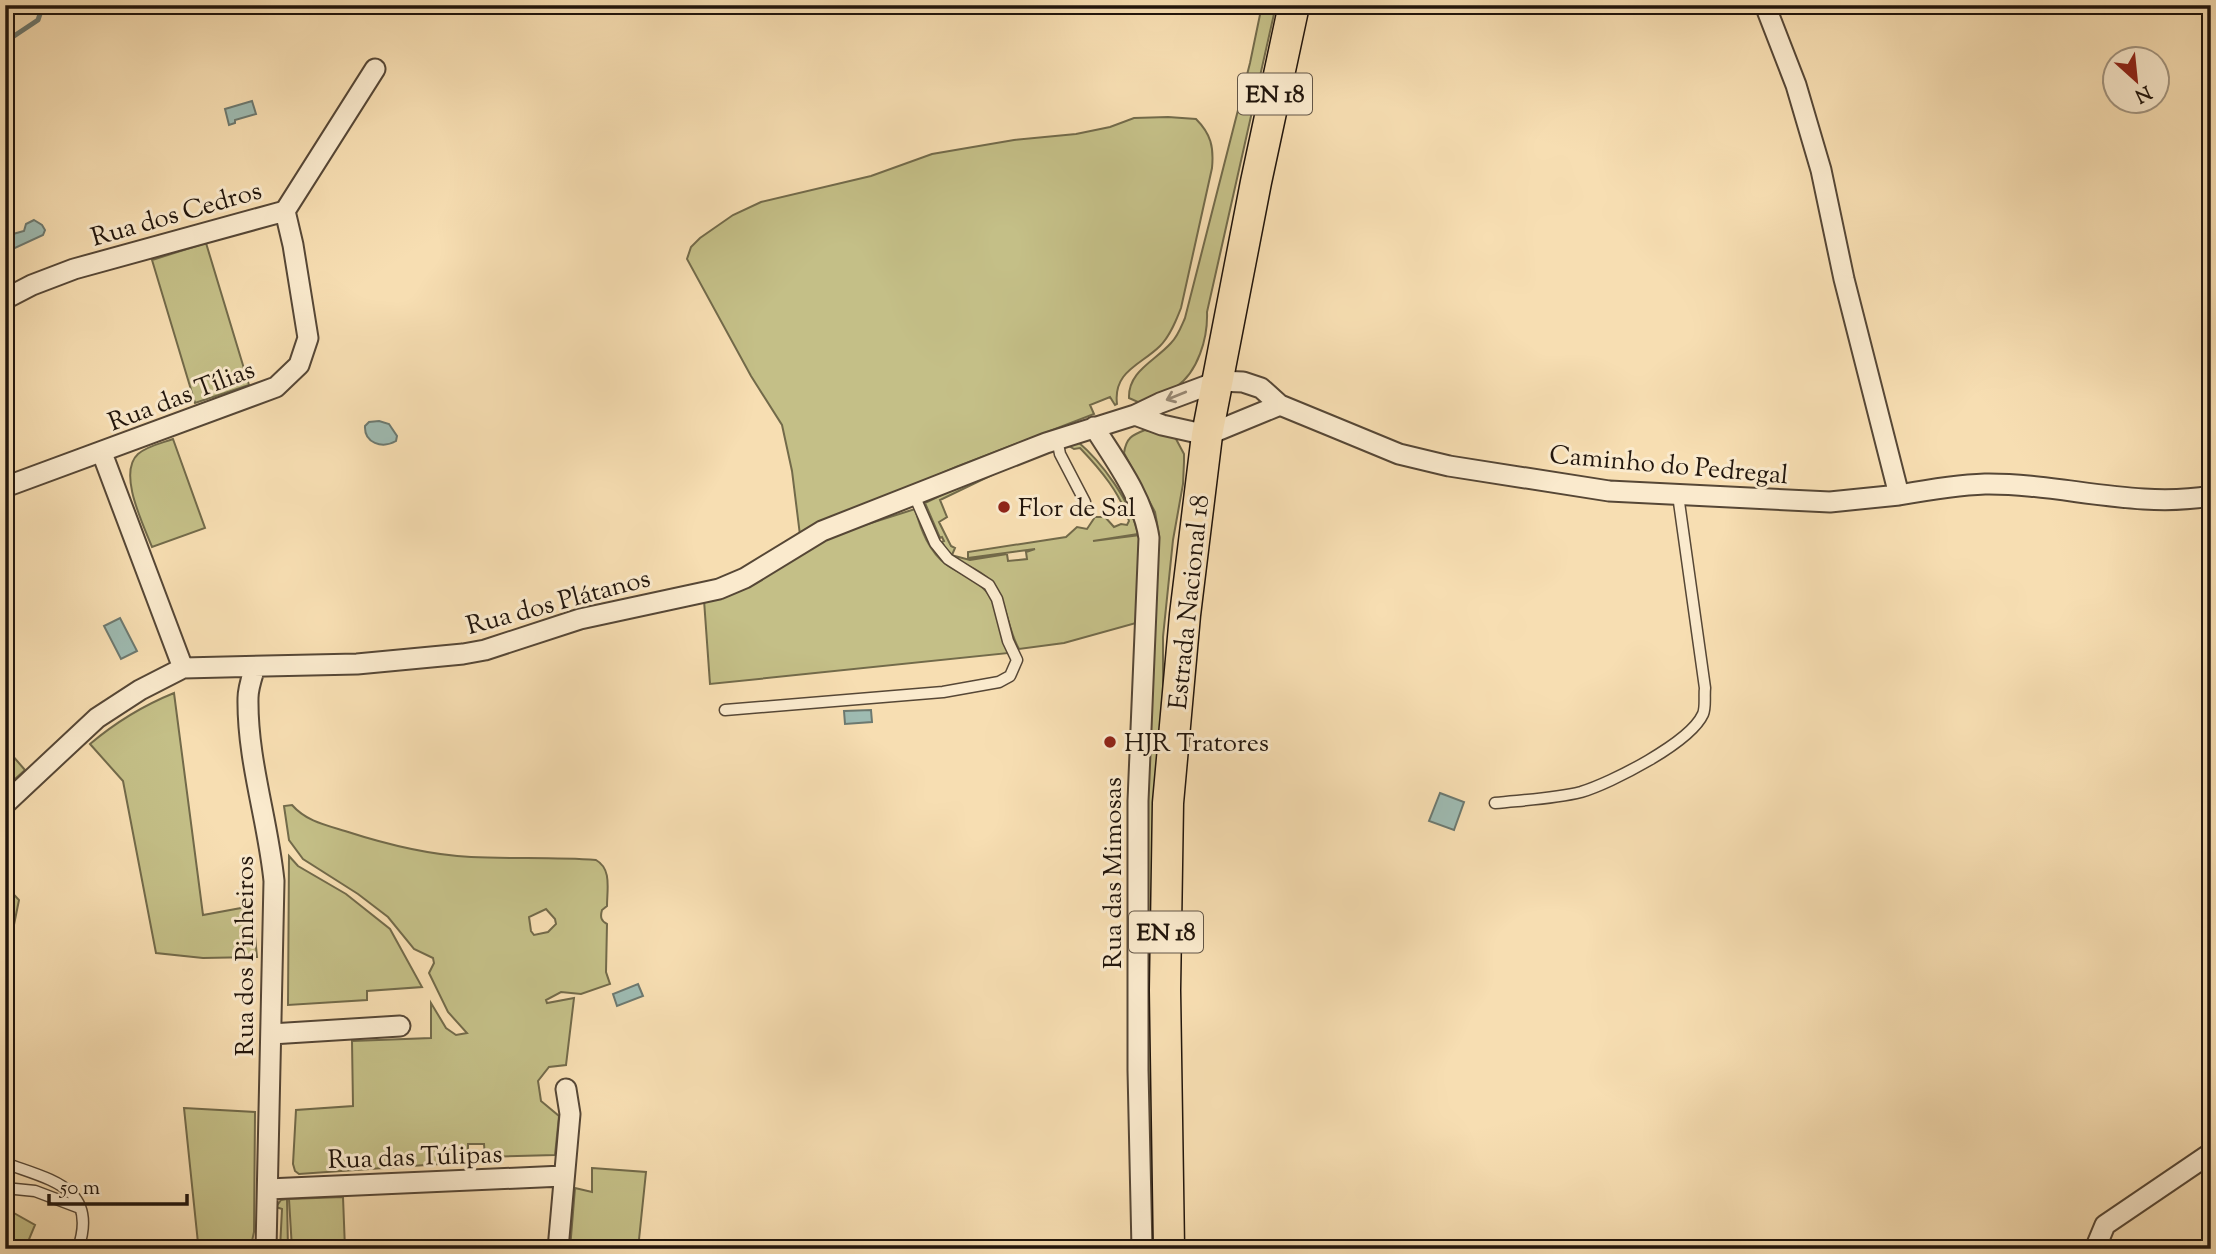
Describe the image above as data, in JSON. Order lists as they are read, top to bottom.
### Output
{
  "streets": {
    "main road": ["EN 18", "Estrada Nacional 18"],
    "street": [
      "Rua dos Cedros",
      "Rua das Tílias",
      "Caminho do Pedregal",
      "Rua dos Plátanos",
      "Rua das Mimosas",
      "Rua dos Pinheiros",
      "Rua das Túlipas"
    ]
  },
  "crossings": [
    ["Rua dos Cedros", "Rua das Tílias"],
    ["Caminho do Pedregal", "Rua dos Plátanos"],
    ["Caminho do Pedregal", "Estrada Nacional 18"],
    ["Rua dos Plátanos", "Estrada Nacional 18"],
    ["Rua dos Plátanos", "Rua das Mimosas"],
    ["Rua dos Plátanos", "Rua dos Pinheiros"],
    ["Rua dos Pinheiros", "Rua das Túlipas"]
  ],
  "places": ["Flor de Sal", "HJR Tratores"],
  "scale_bar": "50 m",
  "north": "bottom right"
}
